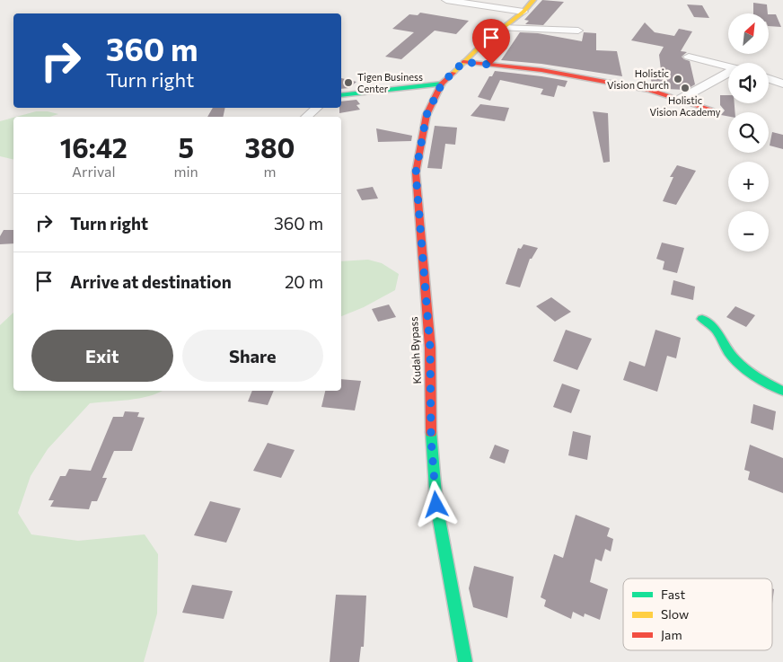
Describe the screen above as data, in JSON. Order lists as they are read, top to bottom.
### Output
{
  "streets": {
    "street": ["Kudah Bypass"]
  },
  "places": ["Holistic Vision Church", "Tigen Business Center", "Holistic Vision Academy"],
  "legend": ["Fast", "Slow", "Jam"],
  "north": "top right",
  "page": {
    "map_buttons": ["+", "−"],
    "turn": ["360 m", "Turn right"],
    "eta": [
      "16:42",
      "Arrival",
      "5",
      "min",
      "380",
      "m"
    ],
    "list": [
      {
        "name": "Turn right",
        "value": "360 m"
      },
      {
        "name": "Arrive at destination",
        "value": "20 m"
      }
    ],
    "buttons": ["Exit", "Share"]
  }
}
